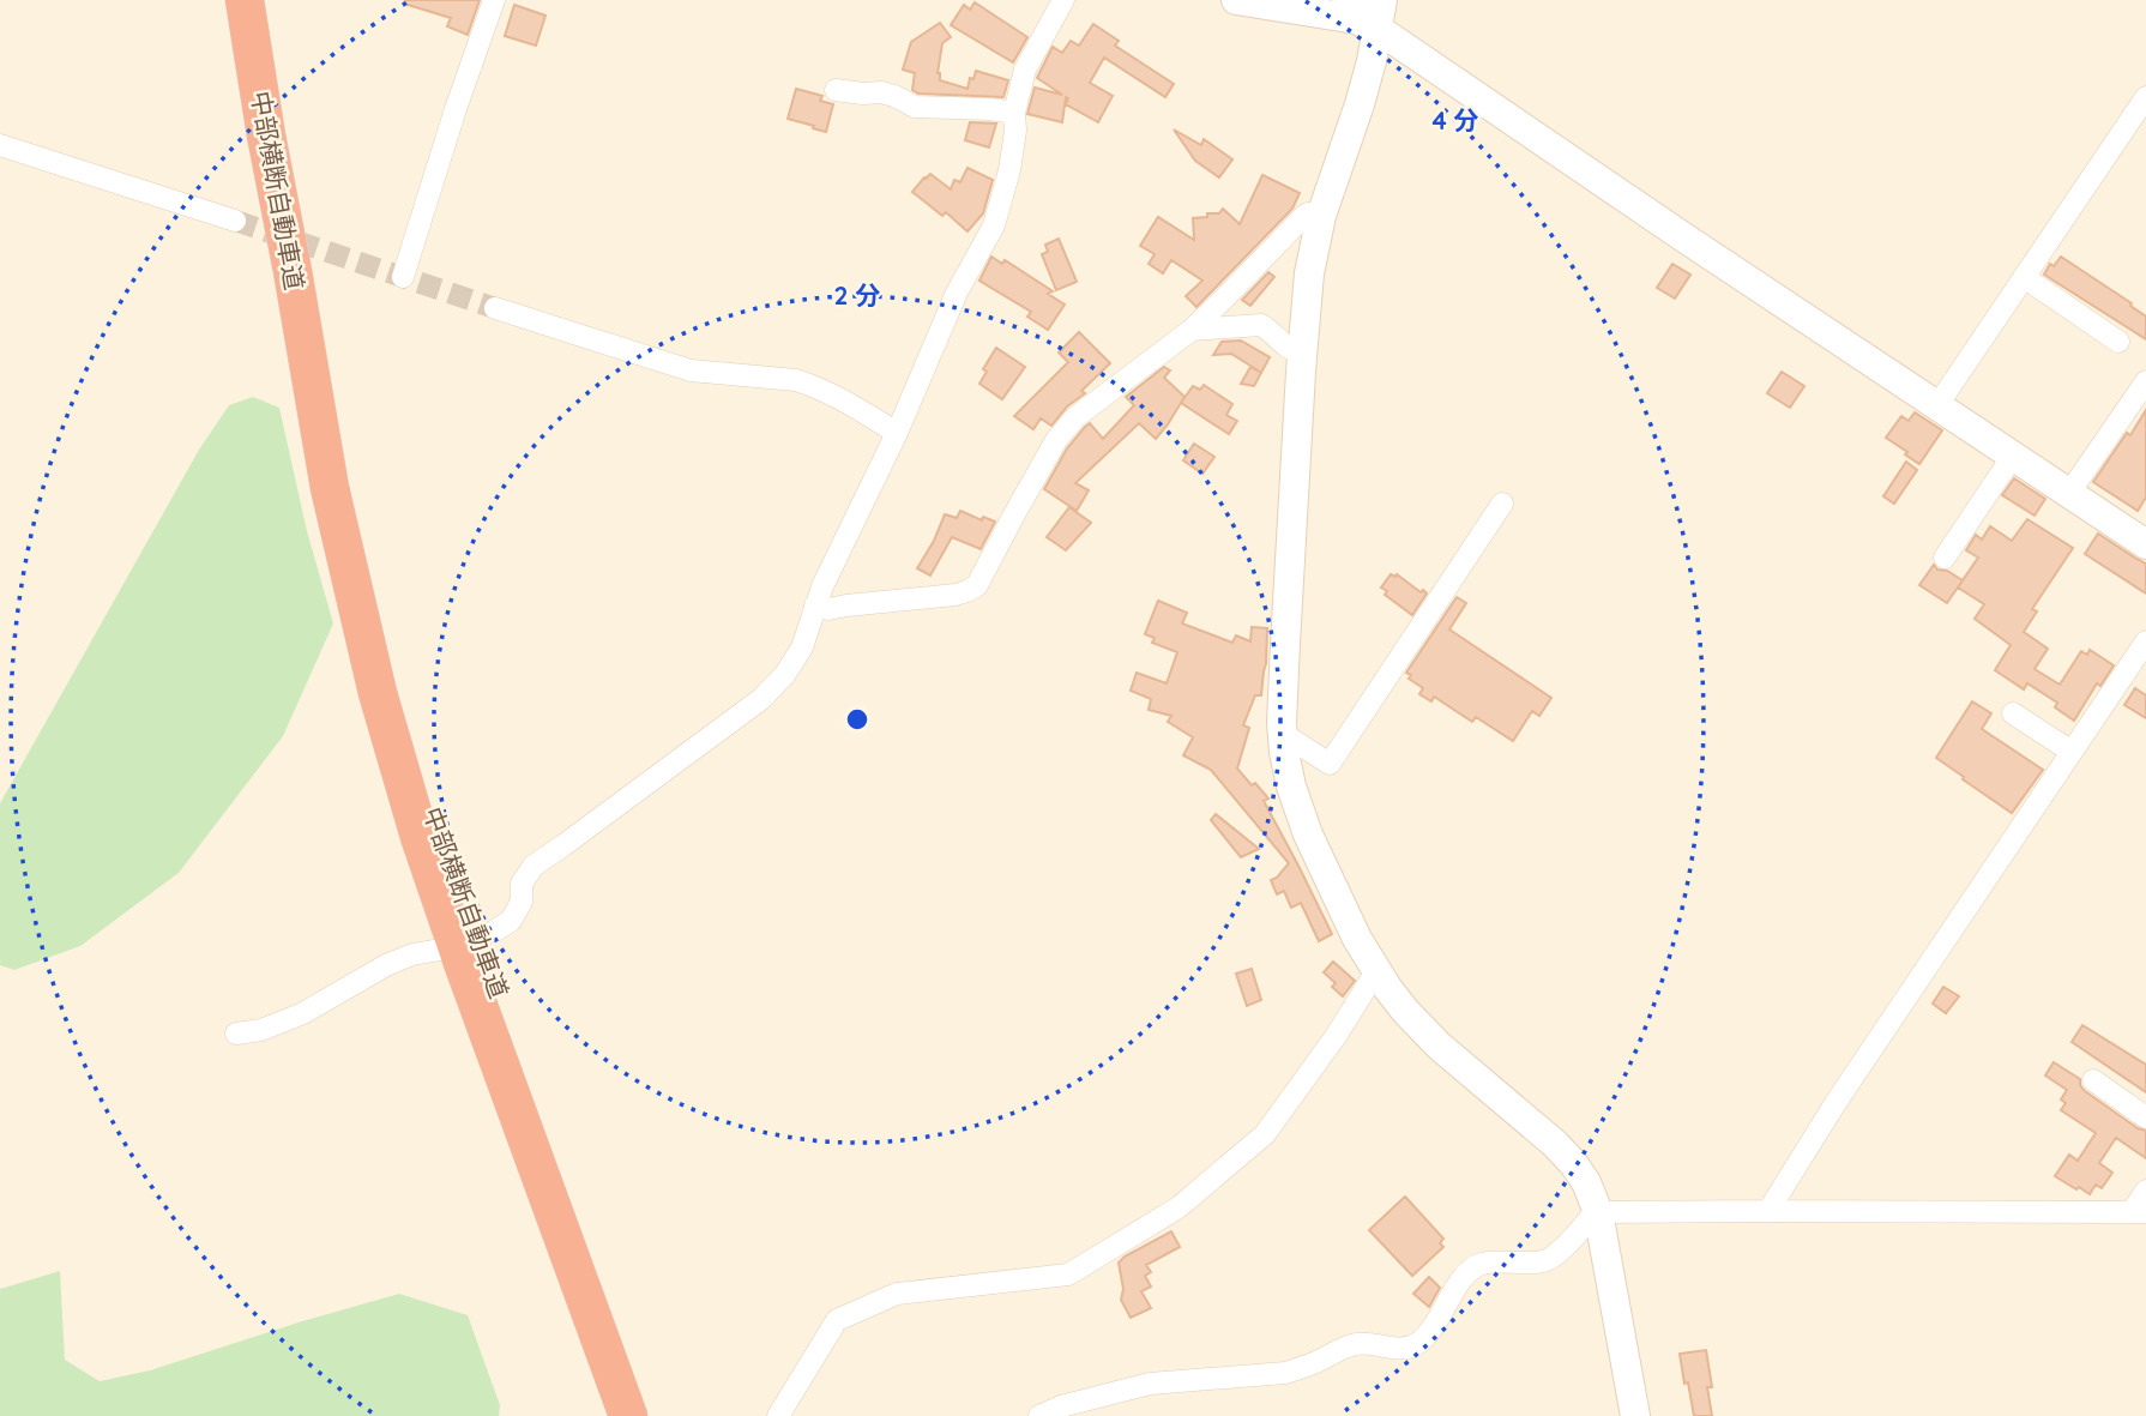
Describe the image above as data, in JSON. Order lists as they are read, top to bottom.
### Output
{
  "streets": {
    "highway": ["中部横断自動車道"]
  },
  "rings": ["4 分", "2 分"]
}
